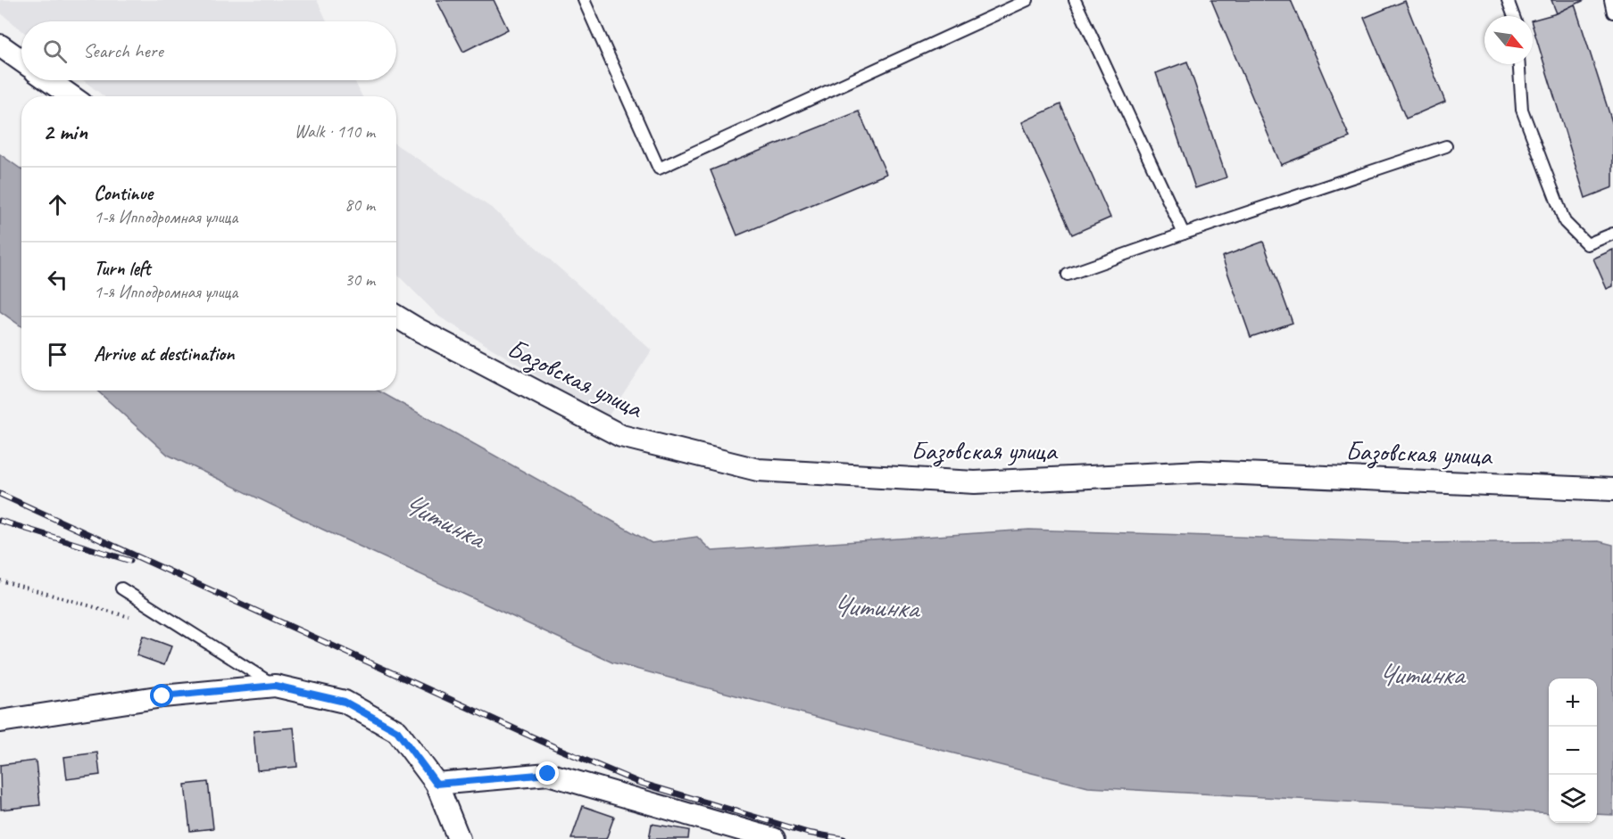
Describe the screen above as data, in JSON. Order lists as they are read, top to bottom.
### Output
{
  "streets": {
    "street": ["Базовская улица"]
  },
  "water": ["Читинка"],
  "north": "bottom right",
  "page": {
    "search": "Search here",
    "heading": ["2 min", "Walk · 110 m"],
    "list": [
      ["Continue", "1-я Ипподромная улица", "80 m"],
      ["Turn left", "1-я Ипподромная улица", "30 m"],
      "Arrive at destination"
    ],
    "map_buttons": ["+", "−"]
  }
}
